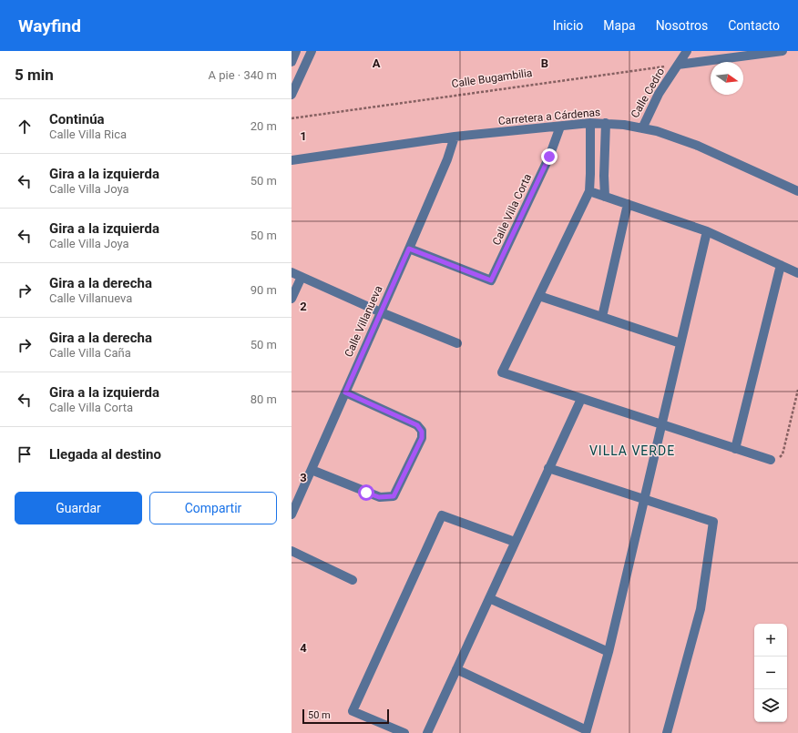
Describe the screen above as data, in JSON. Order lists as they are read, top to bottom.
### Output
{
  "streets": {
    "street": [
      "Calle Cedro",
      "Carretera a Cárdenas",
      "Calle Villa Corta",
      "Calle Villanueva"
    ],
    "path": ["Calle Bugambilia"]
  },
  "crossings": [
    ["Calle Bugambilia", "Calle Cedro"],
    ["Calle Cedro", "Carretera a Cárdenas"],
    ["Carretera a Cárdenas", "Calle Villa Corta"],
    ["Carretera a Cárdenas", "Calle Villanueva"],
    ["Calle Villa Corta", "Calle Villanueva"]
  ],
  "districts": ["VILLA VERDE"],
  "scale_bar": "50 m",
  "north": "right",
  "page": {
    "header": "Wayfind",
    "nav": [
      "Inicio",
      "Mapa",
      "Nosotros",
      "Contacto"
    ],
    "heading": ["5 min", "A pie · 340 m"],
    "list": [
      ["Continúa", "Calle Villa Rica", "20 m"],
      ["Gira a la izquierda", "Calle Villa Joya", "50 m"],
      ["Gira a la izquierda", "Calle Villa Joya", "50 m"],
      ["Gira a la derecha", "Calle Villanueva", "90 m"],
      ["Gira a la derecha", "Calle Villa Caña", "50 m"],
      ["Gira a la izquierda", "Calle Villa Corta", "80 m"],
      "Llegada al destino"
    ],
    "buttons": ["Guardar", "Compartir"],
    "map_buttons": ["+", "−"],
    "scale": "50 m"
  },
  "grid": {
    "columns": ["A", "B"],
    "rows": [
      "1",
      "2",
      "3",
      "4"
    ]
  }
}
